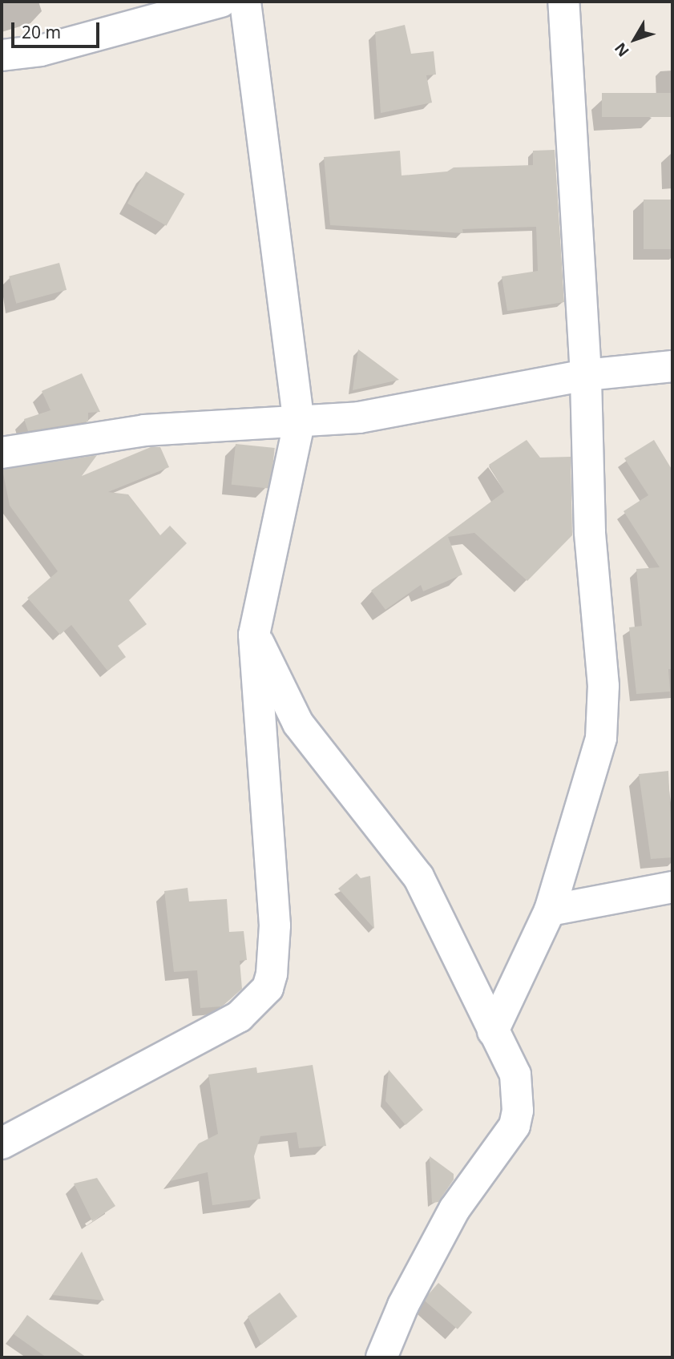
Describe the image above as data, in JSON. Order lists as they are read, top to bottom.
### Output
{
  "scale_bar": "20 m",
  "north": "bottom left"
}
